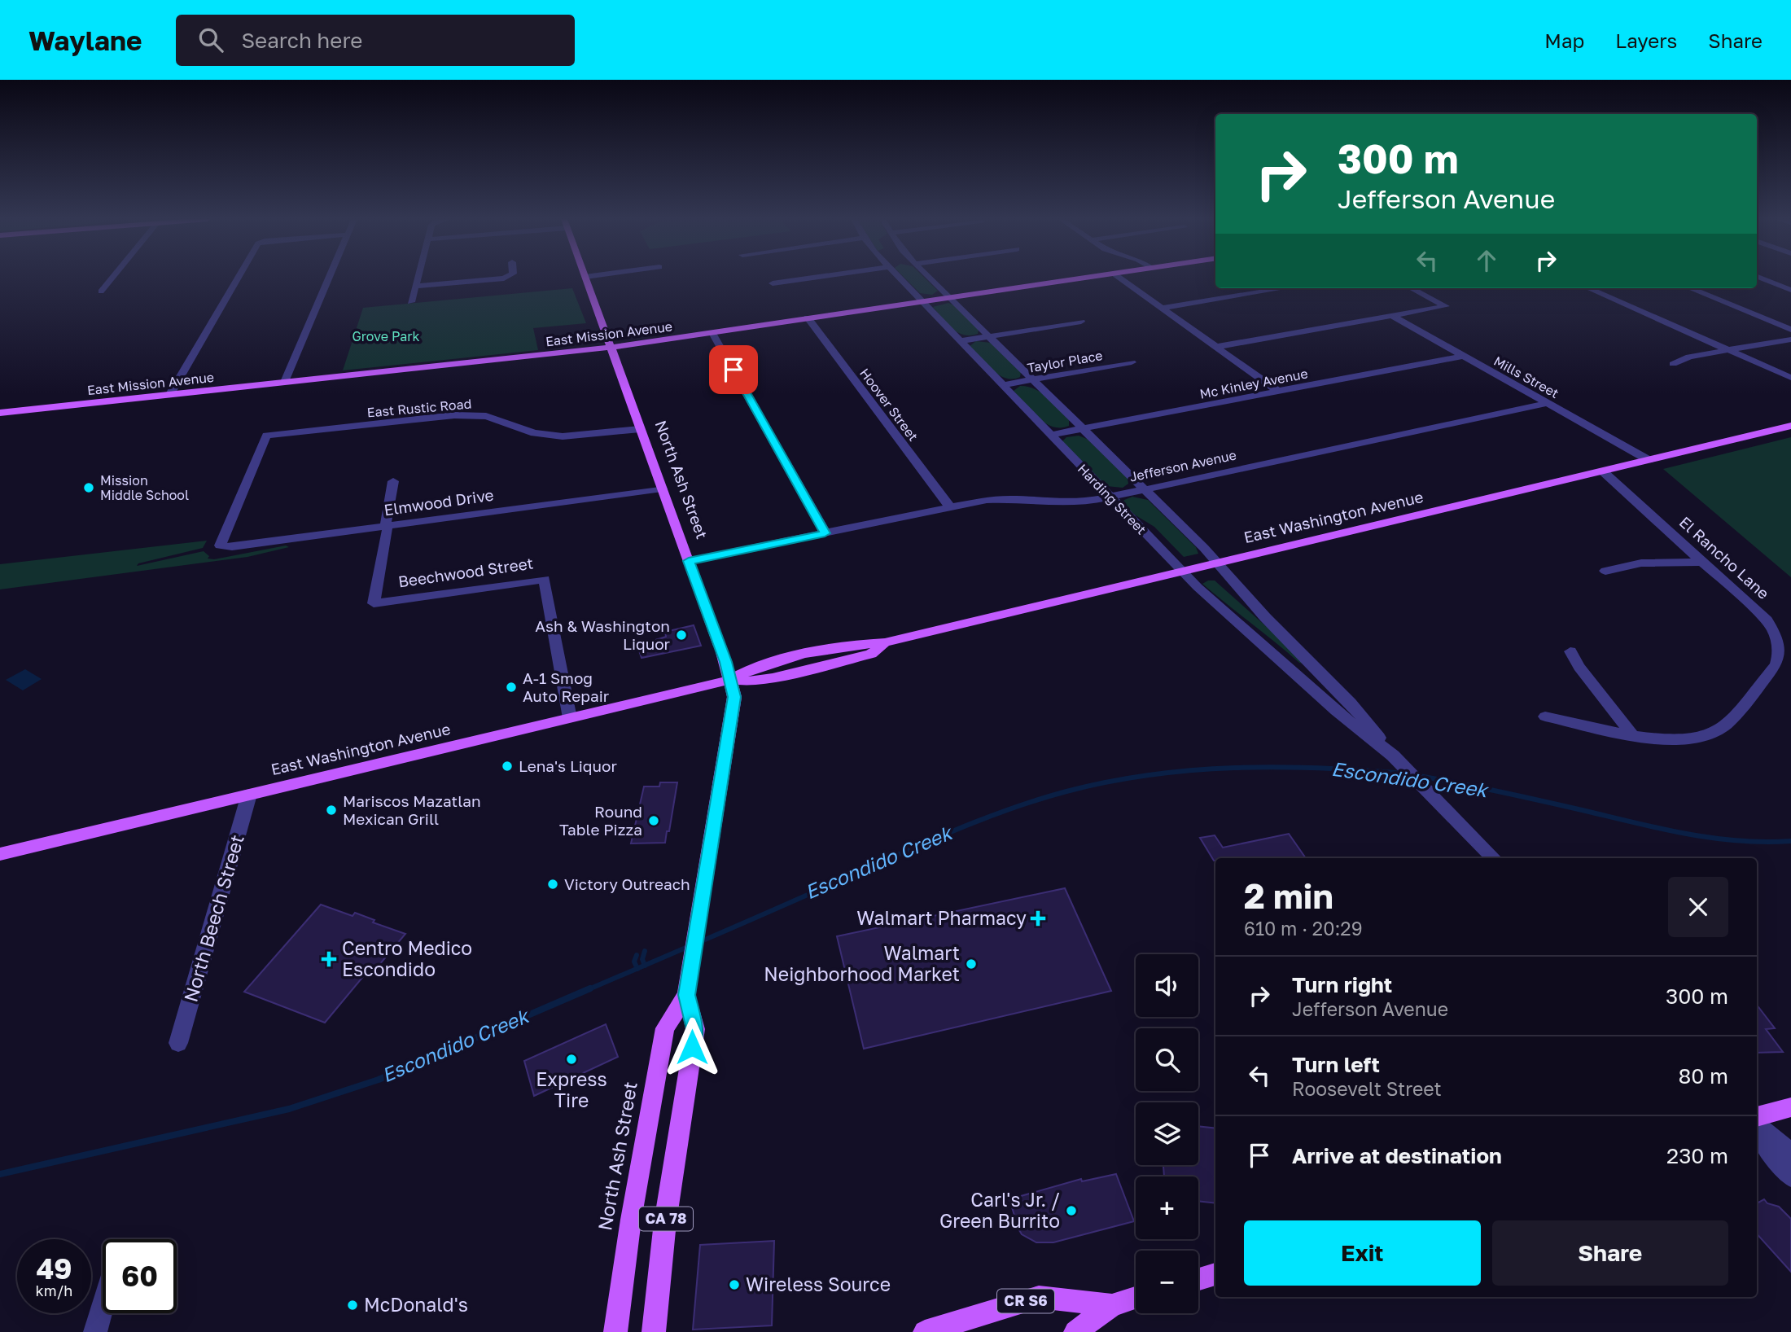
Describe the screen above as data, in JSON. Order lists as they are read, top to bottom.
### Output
{
  "streets": {
    "main road": [
      "East Mission Avenue",
      "North Ash Street",
      "East Washington Avenue",
      "CA 78",
      "CR S6"
    ],
    "street": [
      "Taylor Place",
      "Mills Street",
      "Mc Kinley Avenue",
      "Hoover Street",
      "East Rustic Road",
      "Jefferson Avenue",
      "Harding Street",
      "Elmwood Drive",
      "El Rancho Lane",
      "Beechwood Street",
      "North Beech Street"
    ]
  },
  "crossings": [
    ["East Mission Avenue", "Hoover Street"],
    ["East Mission Avenue", "North Ash Street"],
    ["East Mission Avenue", "Harding Street"],
    ["Taylor Place", "Harding Street"],
    ["Mills Street", "Mc Kinley Avenue"],
    ["Mills Street", "Jefferson Avenue"],
    ["Mills Street", "East Washington Avenue"],
    ["Mc Kinley Avenue", "Harding Street"],
    ["Hoover Street", "Jefferson Avenue"],
    ["East Rustic Road", "North Ash Street"],
    ["East Rustic Road", "Elmwood Drive"],
    ["Jefferson Avenue", "North Ash Street"],
    ["Jefferson Avenue", "Harding Street"],
    ["North Ash Street", "Elmwood Drive"],
    ["North Ash Street", "East Washington Avenue"],
    ["Harding Street", "East Washington Avenue"],
    ["Elmwood Drive", "Beechwood Street"],
    ["East Washington Avenue", "El Rancho Lane"],
    ["East Washington Avenue", "Beechwood Street"],
    ["East Washington Avenue", "North Beech Street"]
  ],
  "water": ["Escondido Creek"],
  "parks": ["Grove Park"],
  "places": {
    "other": [
      "Mission Middle School",
      "Ash & Washington Liquor",
      "A-1 Smog Auto Repair",
      "Lena's Liquor",
      "Mariscos Mazatlan Mexican Grill",
      "Round Table Pizza",
      "Victory Outreach",
      "Walmart Neighborhood Market",
      "Express Tire",
      "Carl's Jr. / Green Burrito",
      "Wireless Source",
      "McDonald's"
    ],
    "health": ["Walmart Pharmacy", "Centro Medico Escondido"]
  },
  "page": {
    "header": "Waylane",
    "search": "Search here",
    "nav": ["Map", "Layers", "Share"],
    "turn": ["300 m", "Jefferson Avenue"],
    "heading": ["2 min", "610 m · 20:29"],
    "map_buttons": ["+", "−"],
    "list": [
      {
        "name": "Turn right",
        "note": "Jefferson Avenue",
        "value": "300 m"
      },
      {
        "name": "Turn left",
        "note": "Roosevelt Street",
        "value": "80 m"
      },
      {
        "name": "Arrive at destination",
        "value": "230 m"
      }
    ],
    "buttons": ["Exit", "Share"],
    "speed": "49 km/h",
    "limit": "60"
  }
}
